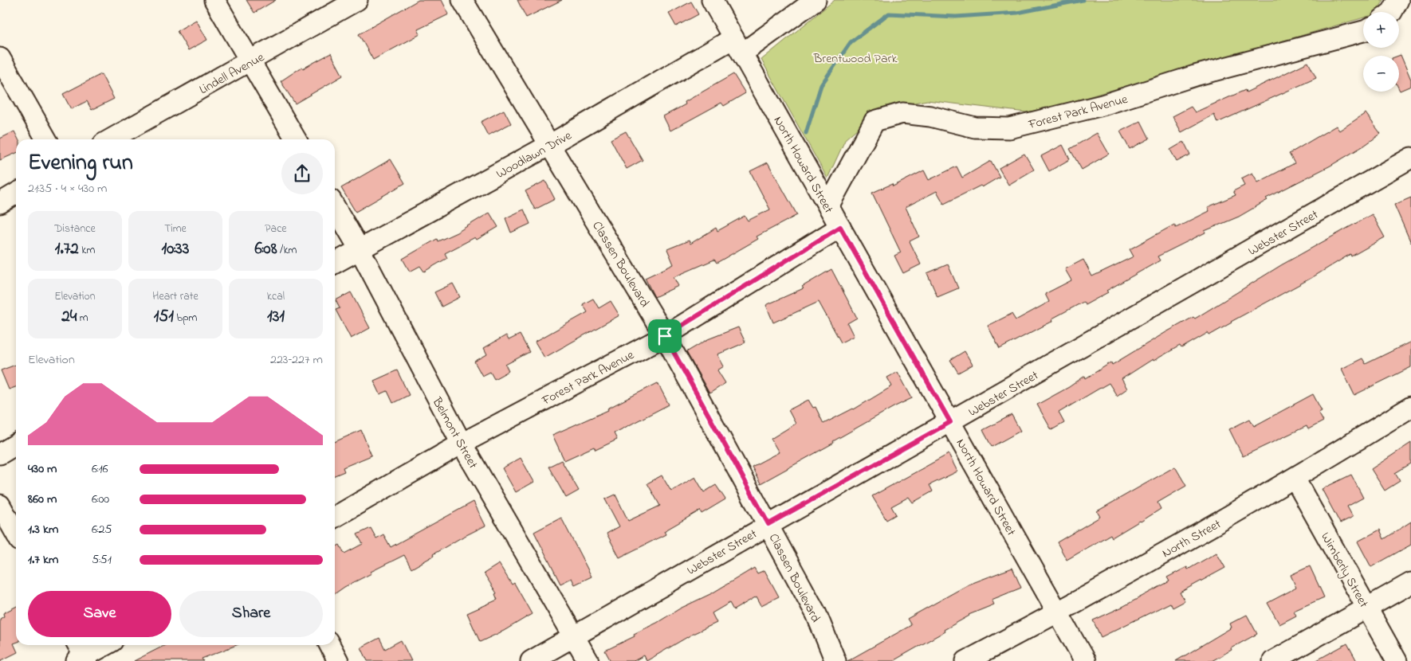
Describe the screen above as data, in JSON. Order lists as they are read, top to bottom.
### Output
{
  "streets": {
    "street": [
      "Lindell Avenue",
      "Forest Park Avenue",
      "Woodlawn Drive",
      "North Howard Street",
      "Webster Street",
      "Classen Boulevard",
      "Belmont Street",
      "North Street",
      "Wimberly Street"
    ]
  },
  "crossings": [
    ["Forest Park Avenue", "North Howard Street"],
    ["Forest Park Avenue", "Classen Boulevard"],
    ["Forest Park Avenue", "Belmont Street"],
    ["Woodlawn Drive", "North Howard Street"],
    ["Woodlawn Drive", "Classen Boulevard"],
    ["Woodlawn Drive", "Belmont Street"],
    ["North Howard Street", "Webster Street"],
    ["North Howard Street", "North Street"],
    ["Webster Street", "Classen Boulevard"],
    ["Webster Street", "Belmont Street"],
    ["North Street", "Wimberly Street"]
  ],
  "parks": ["Brentwood Park"],
  "page": {
    "map_buttons": ["+", "−"],
    "heading": ["Evening run", "21:35 · 4 × 430 m"],
    "stats": [
      ["Distance", "1.72 km"],
      ["Time", "10:33"],
      ["Pace", "6:08 /km"],
      ["Elevation", "24 m"],
      ["Heart rate", "151 bpm"],
      ["kcal", "131"]
    ],
    "chart": ["Elevation", "223–227 m"],
    "list": [
      {
        "name": "430 m",
        "note": "6:16"
      },
      {
        "name": "860 m",
        "note": "6:00"
      },
      {
        "name": "1.3 km",
        "note": "6:25"
      },
      {
        "name": "1.7 km",
        "note": "5:51"
      }
    ],
    "buttons": ["Save", "Share"]
  }
}
